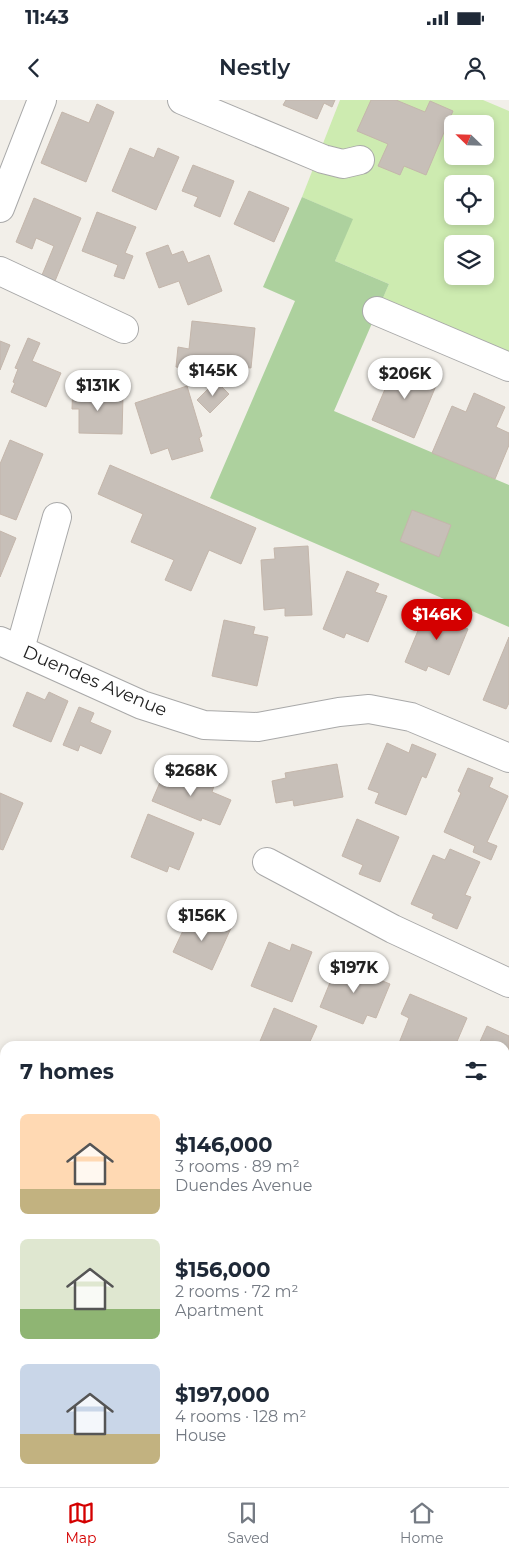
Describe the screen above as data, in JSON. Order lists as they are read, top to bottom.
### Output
{
  "streets": {
    "street": ["Duendes Avenue"]
  },
  "north": "top left",
  "page": {
    "status": "11:43",
    "header": "Nestly",
    "price": [
      "$145K",
      "$206K",
      "$131K",
      "$146K",
      "$268K",
      "$156K",
      "$197K"
    ],
    "heading": "7 homes",
    "list": [
      {
        "name": "$146,000",
        "note": "3 rooms · 89 m² · Duendes Avenue"
      },
      {
        "name": "$156,000",
        "note": "2 rooms · 72 m² · Apartment"
      },
      {
        "name": "$197,000",
        "note": "4 rooms · 128 m² · House"
      }
    ],
    "tabs": ["Map", "Saved", "Home"]
  }
}
